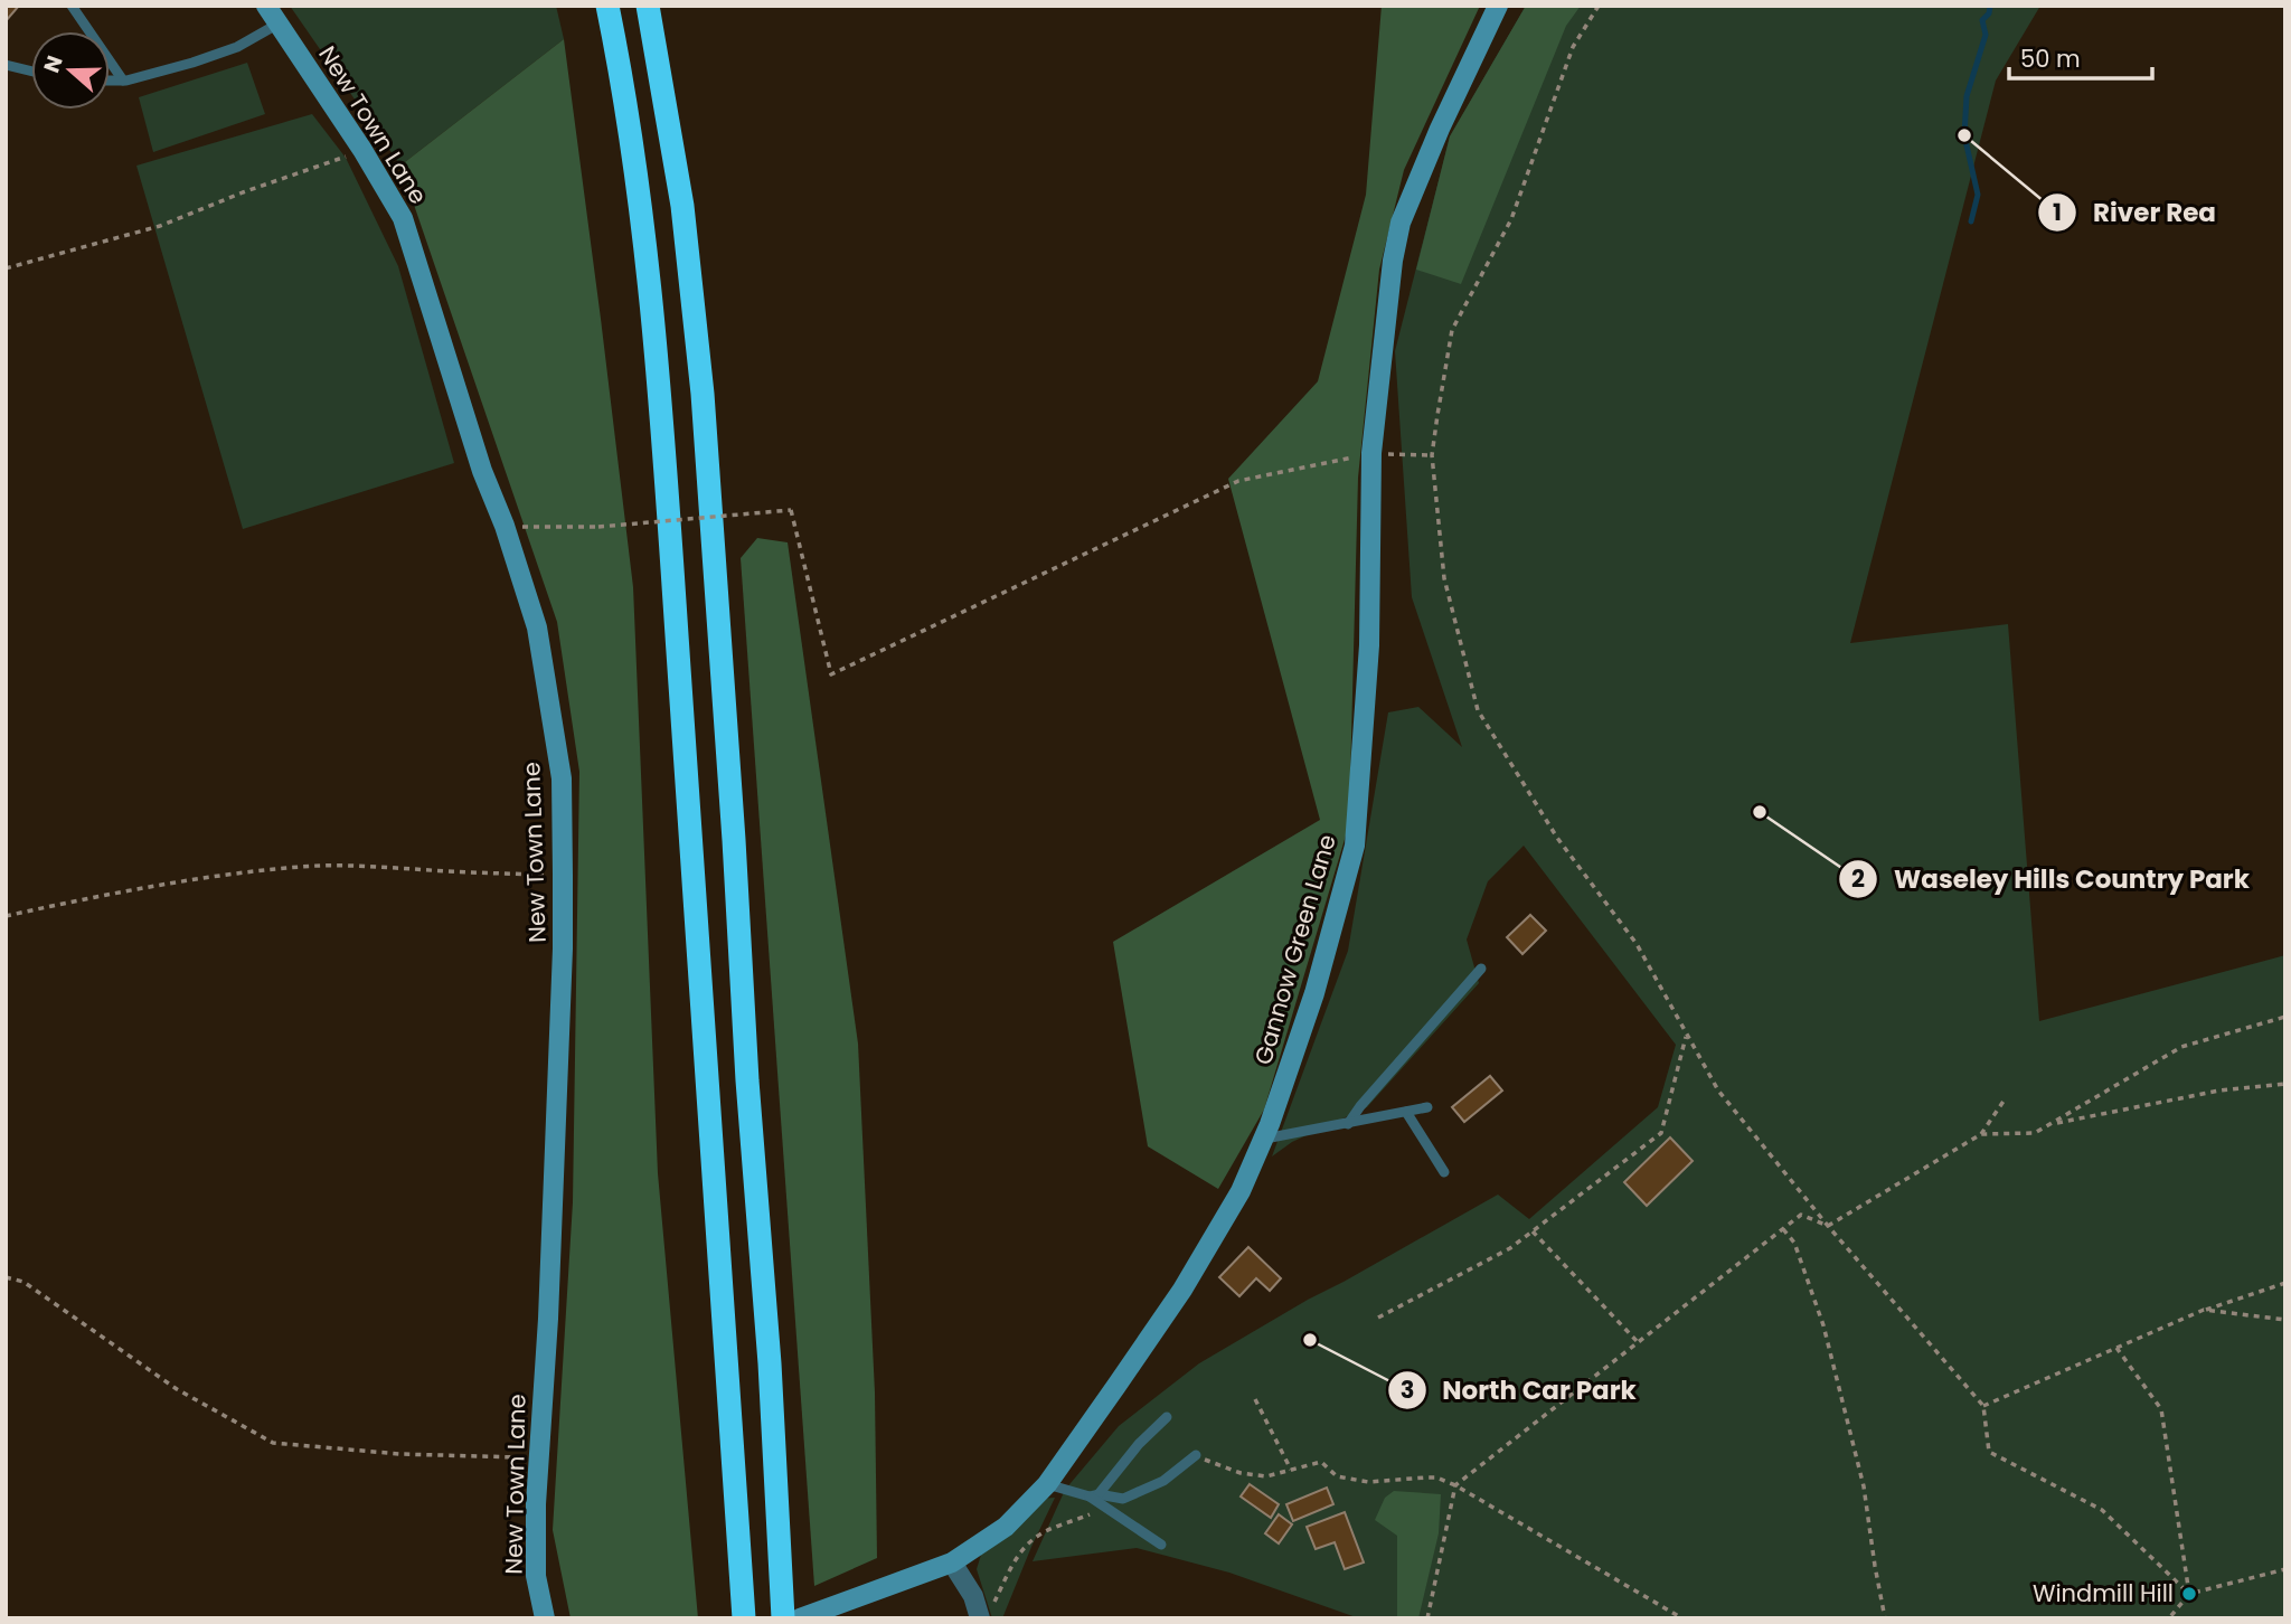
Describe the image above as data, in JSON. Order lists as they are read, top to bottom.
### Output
{
  "streets": {
    "street": ["New Town Lane", "Gannow Green Lane"]
  },
  "places": [
    "River Rea",
    "Waseley Hills Country Park",
    "North Car Park",
    "Windmill Hill"
  ],
  "scale_bar": "50 m",
  "north": "left"
}
